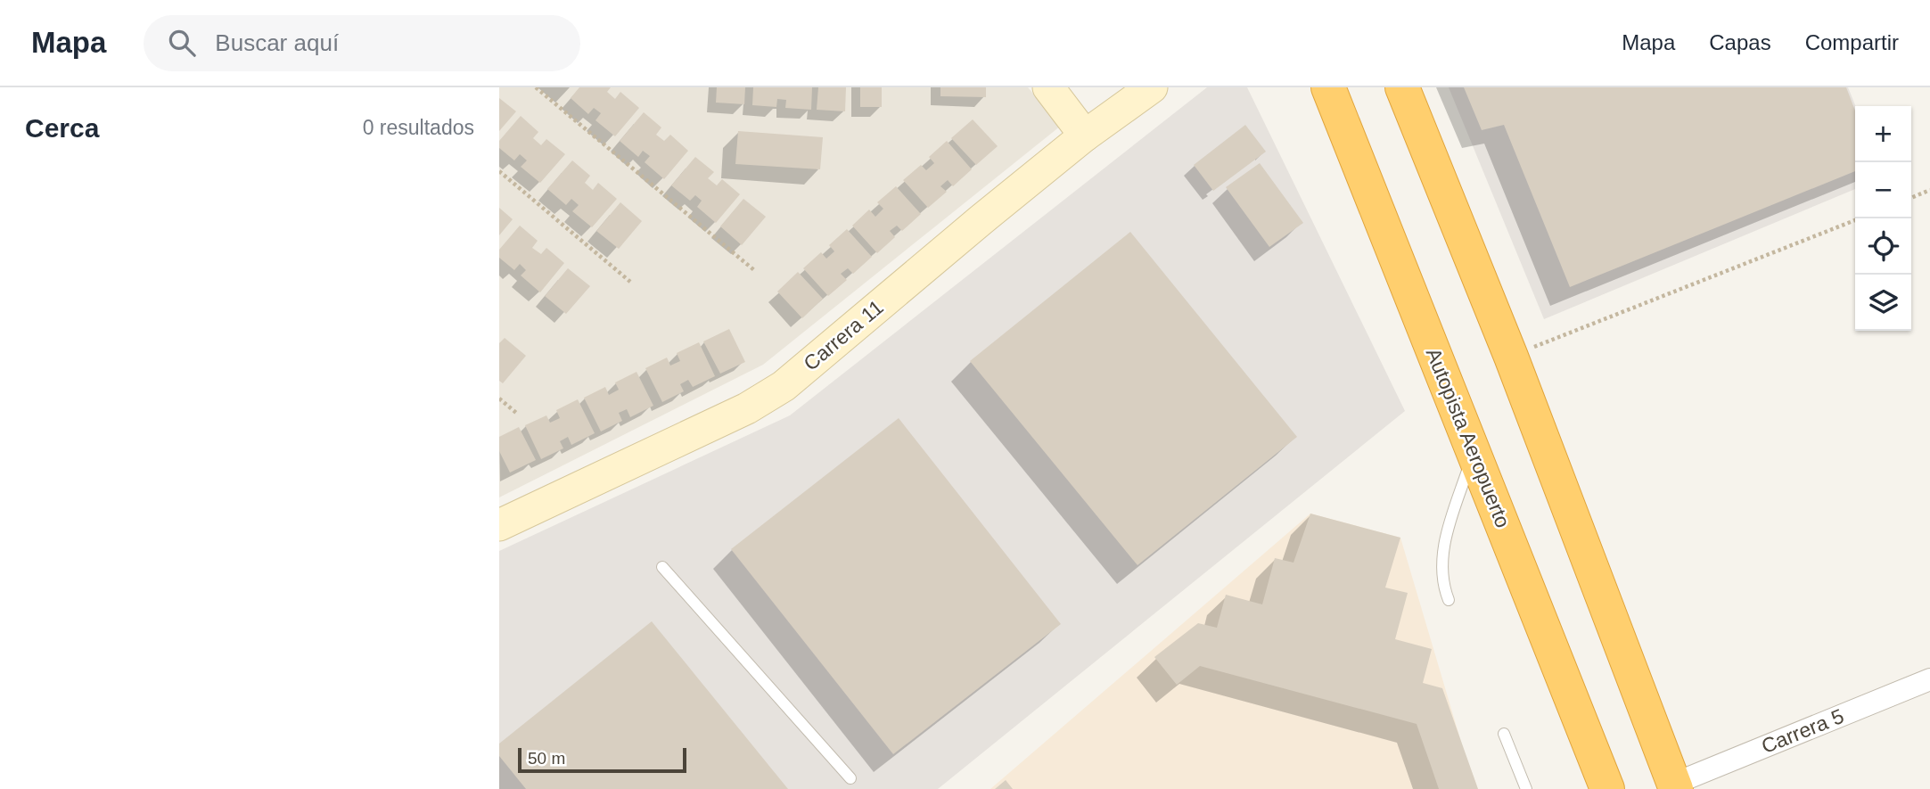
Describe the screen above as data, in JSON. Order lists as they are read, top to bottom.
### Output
{
  "streets": {
    "highway": ["Autopista Aeropuerto"],
    "main road": ["Carrera 11"],
    "street": ["Carrera 5"]
  },
  "scale_bar": "50 m",
  "page": {
    "header": "Mapa",
    "search": "Buscar aquí",
    "nav": ["Mapa", "Capas", "Compartir"],
    "heading": ["Cerca", "0 resultados"],
    "map_buttons": ["+", "−"],
    "scale": "50 m"
  }
}
